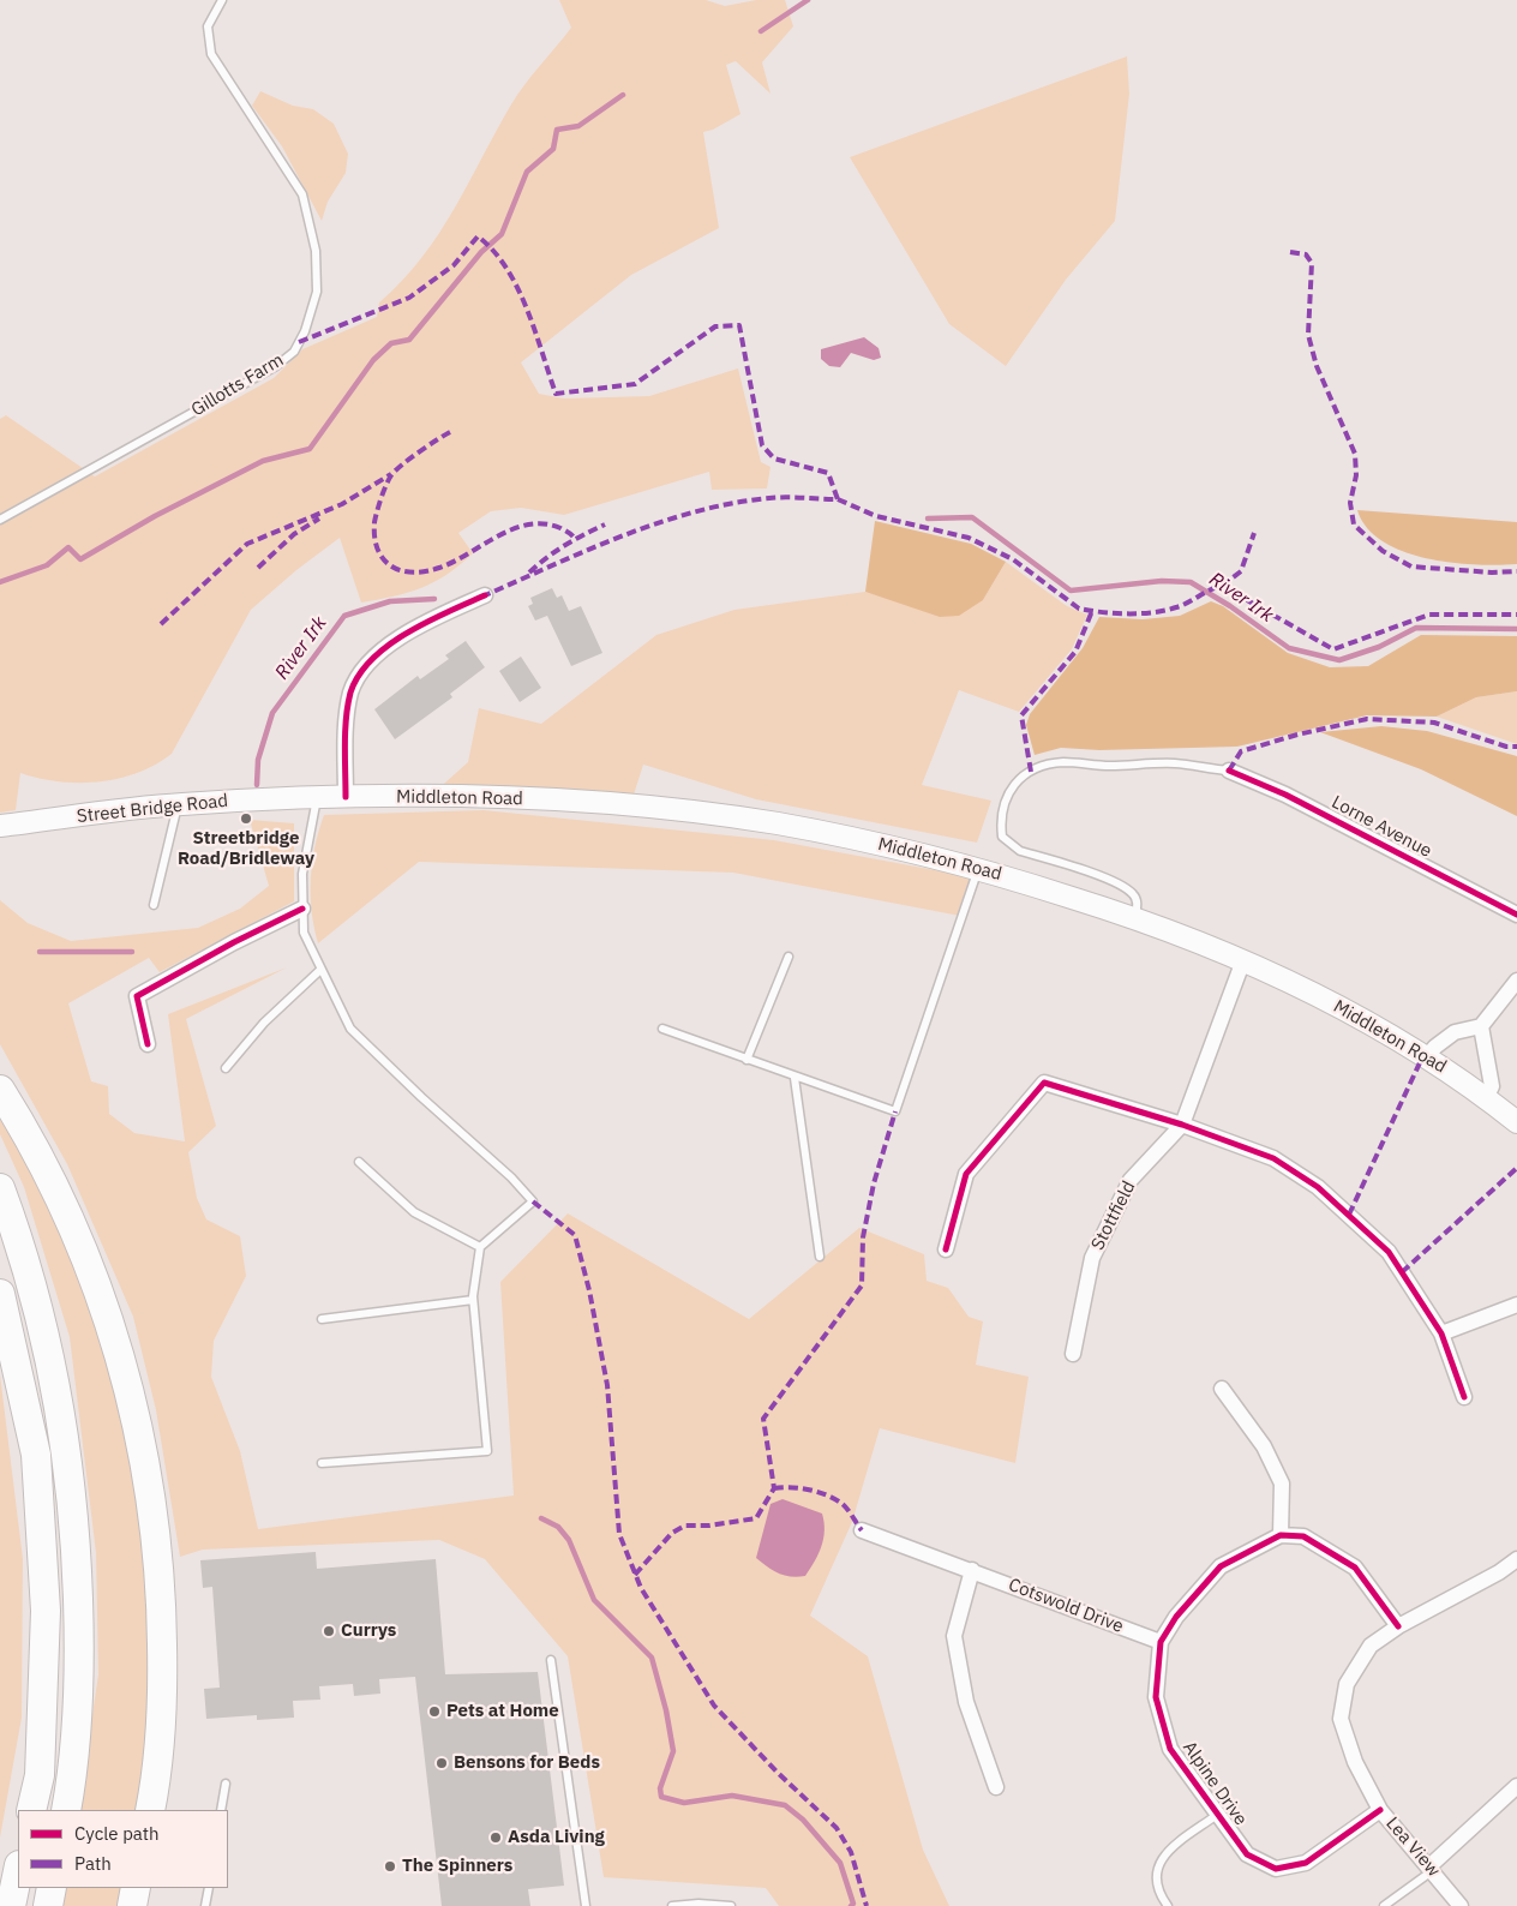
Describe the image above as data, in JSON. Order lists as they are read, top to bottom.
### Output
{
  "streets": {
    "main road": ["Middleton Road", "Street Bridge Road"],
    "street": [
      "Lorne Avenue",
      "Stottfield",
      "Cotswold Drive",
      "Alpine Drive",
      "Lea View"
    ],
    "lane": ["Gillotts Farm"]
  },
  "crossings": [
    ["Middleton Road", "Street Bridge Road"],
    ["Middleton Road", "Stottfield"],
    ["Cotswold Drive", "Alpine Drive"],
    ["Alpine Drive", "Lea View"]
  ],
  "water": ["River Irk"],
  "places": [
    "Streetbridge Road/Bridleway",
    "Currys",
    "Pets at Home",
    "Bensons for Beds",
    "Asda Living",
    "The Spinners"
  ],
  "legend": ["Cycle path", "Path"]
}
